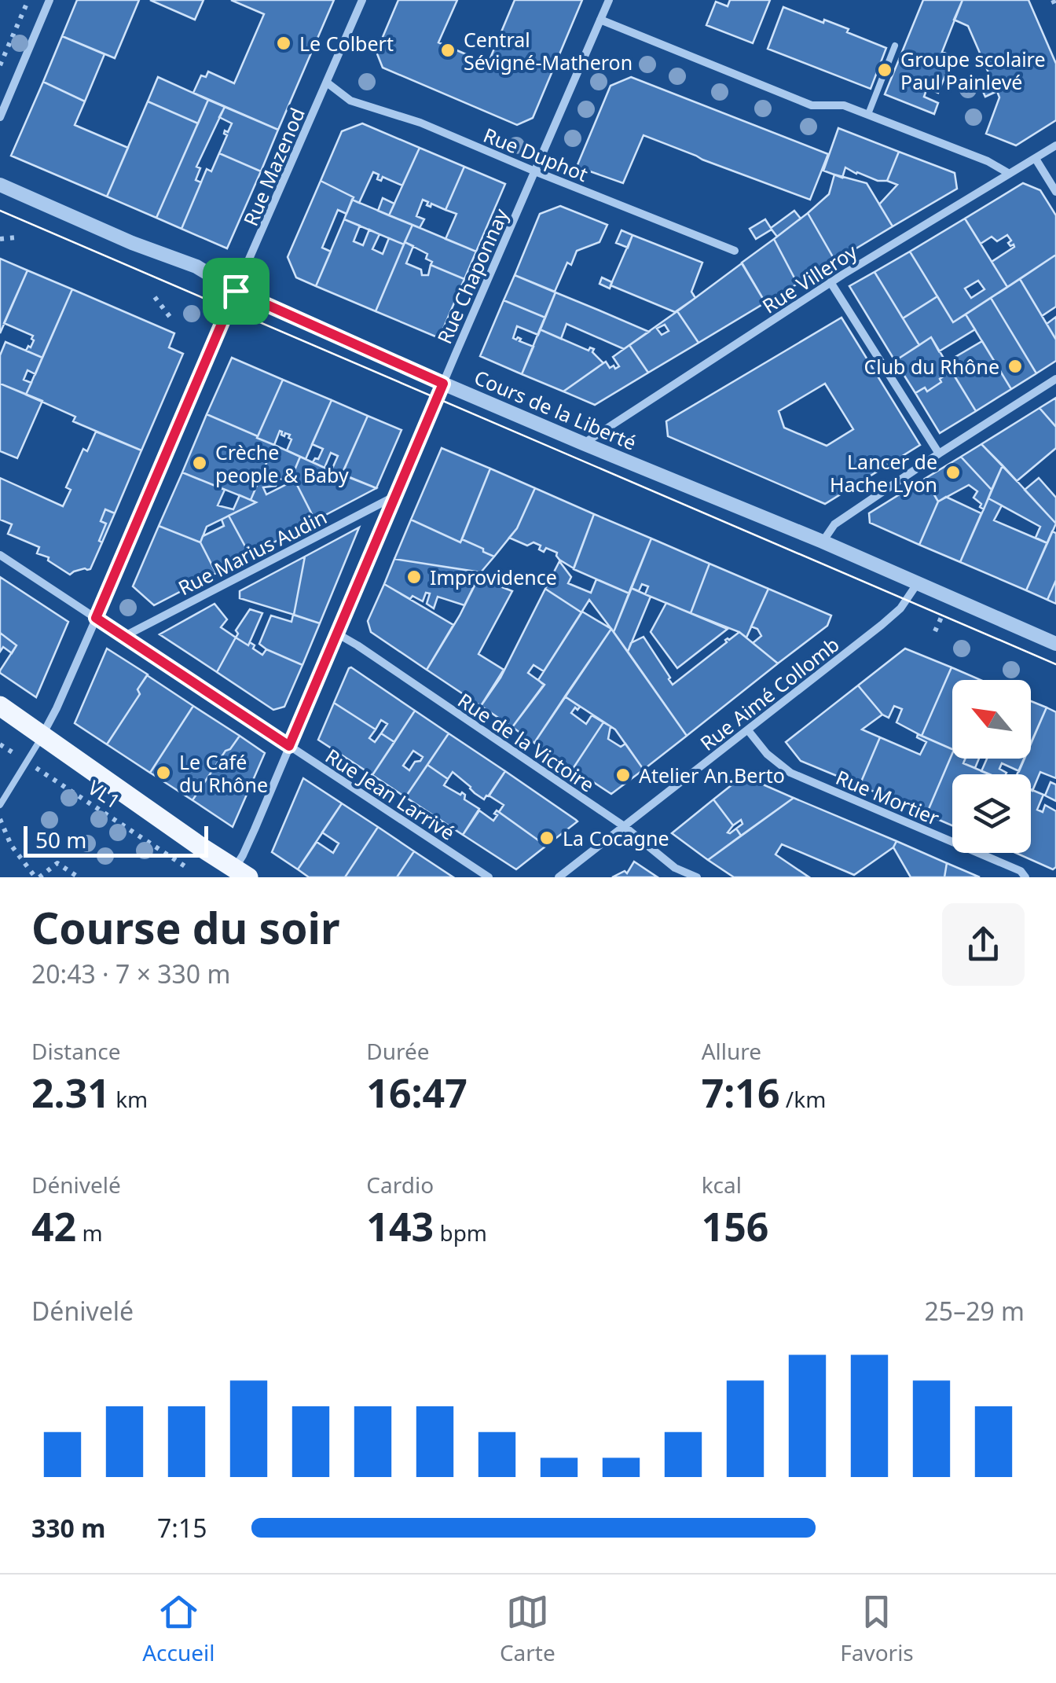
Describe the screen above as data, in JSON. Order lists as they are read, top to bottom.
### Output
{
  "streets": {
    "street": [
      "Rue Duphot",
      "Rue Mazenod",
      "Rue Chaponnay",
      "Rue Villeroy",
      "Cours de la Liberté",
      "Rue Marius Audin",
      "Rue Aimé Collomb",
      "Rue de la Victoire",
      "Rue Jean Larrivé",
      "Rue Mortier"
    ],
    "path": ["VL1"]
  },
  "crossings": [
    ["Rue Duphot", "Rue Mazenod"],
    ["Rue Duphot", "Rue Chaponnay"],
    ["Rue Mazenod", "Cours de la Liberté"],
    ["Rue Mazenod", "Rue Jean Larrivé"],
    ["Rue Chaponnay", "Cours de la Liberté"],
    ["Rue Chaponnay", "Rue Marius Audin"],
    ["Rue Chaponnay", "Rue de la Victoire"],
    ["Rue Chaponnay", "Rue Jean Larrivé"],
    ["Rue Villeroy", "Cours de la Liberté"],
    ["Cours de la Liberté", "Rue Aimé Collomb"],
    ["Rue Marius Audin", "Rue Jean Larrivé"],
    ["Rue Aimé Collomb", "Rue de la Victoire"],
    ["Rue Aimé Collomb", "Rue Mortier"]
  ],
  "places": [
    "Le Colbert",
    "Central Sévigné-Matheron",
    "Groupe scolaire Paul Painlevé",
    "Club du Rhône",
    "Crèche people & Baby",
    "Lancer de Hache Lyon",
    "Improvidence",
    "Le Café du Rhône",
    "Atelier An.Berto",
    "La Cocagne"
  ],
  "scale_bar": "50 m",
  "north": "top left",
  "page": {
    "scale": "50 m",
    "heading": ["Course du soir", "20:43 · 7 × 330 m"],
    "stats": [
      ["Distance", "2.31 km"],
      ["Durée", "16:47"],
      ["Allure", "7:16 /km"],
      ["Dénivelé", "42 m"],
      ["Cardio", "143 bpm"],
      ["kcal", "156"]
    ],
    "chart": ["Dénivelé", "25–29 m"],
    "list": [
      {
        "name": "330 m",
        "note": "7:15"
      }
    ],
    "tabs": ["Accueil", "Carte", "Favoris"]
  }
}
